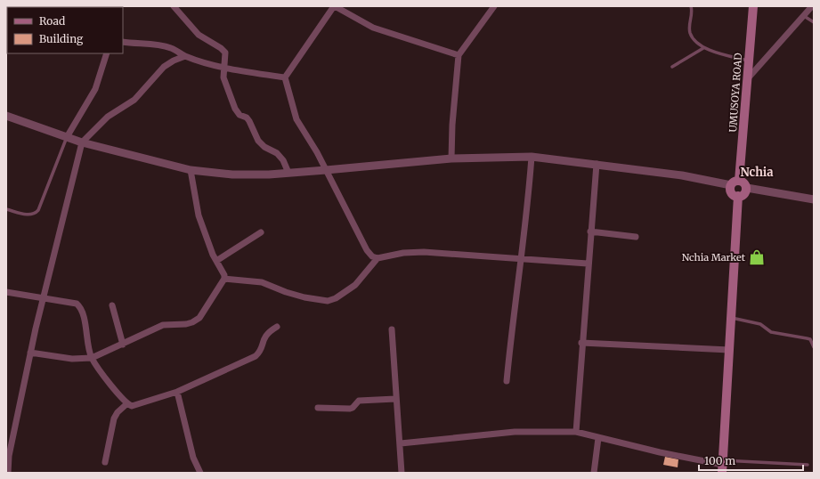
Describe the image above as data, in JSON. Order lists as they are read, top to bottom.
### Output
{
  "streets": {
    "main road": ["UMUSOYA ROAD"]
  },
  "districts": ["Nchia"],
  "places": {
    "shop": ["Nchia Market"]
  },
  "legend": ["Road", "Building"],
  "scale_bar": "100 m"
}
